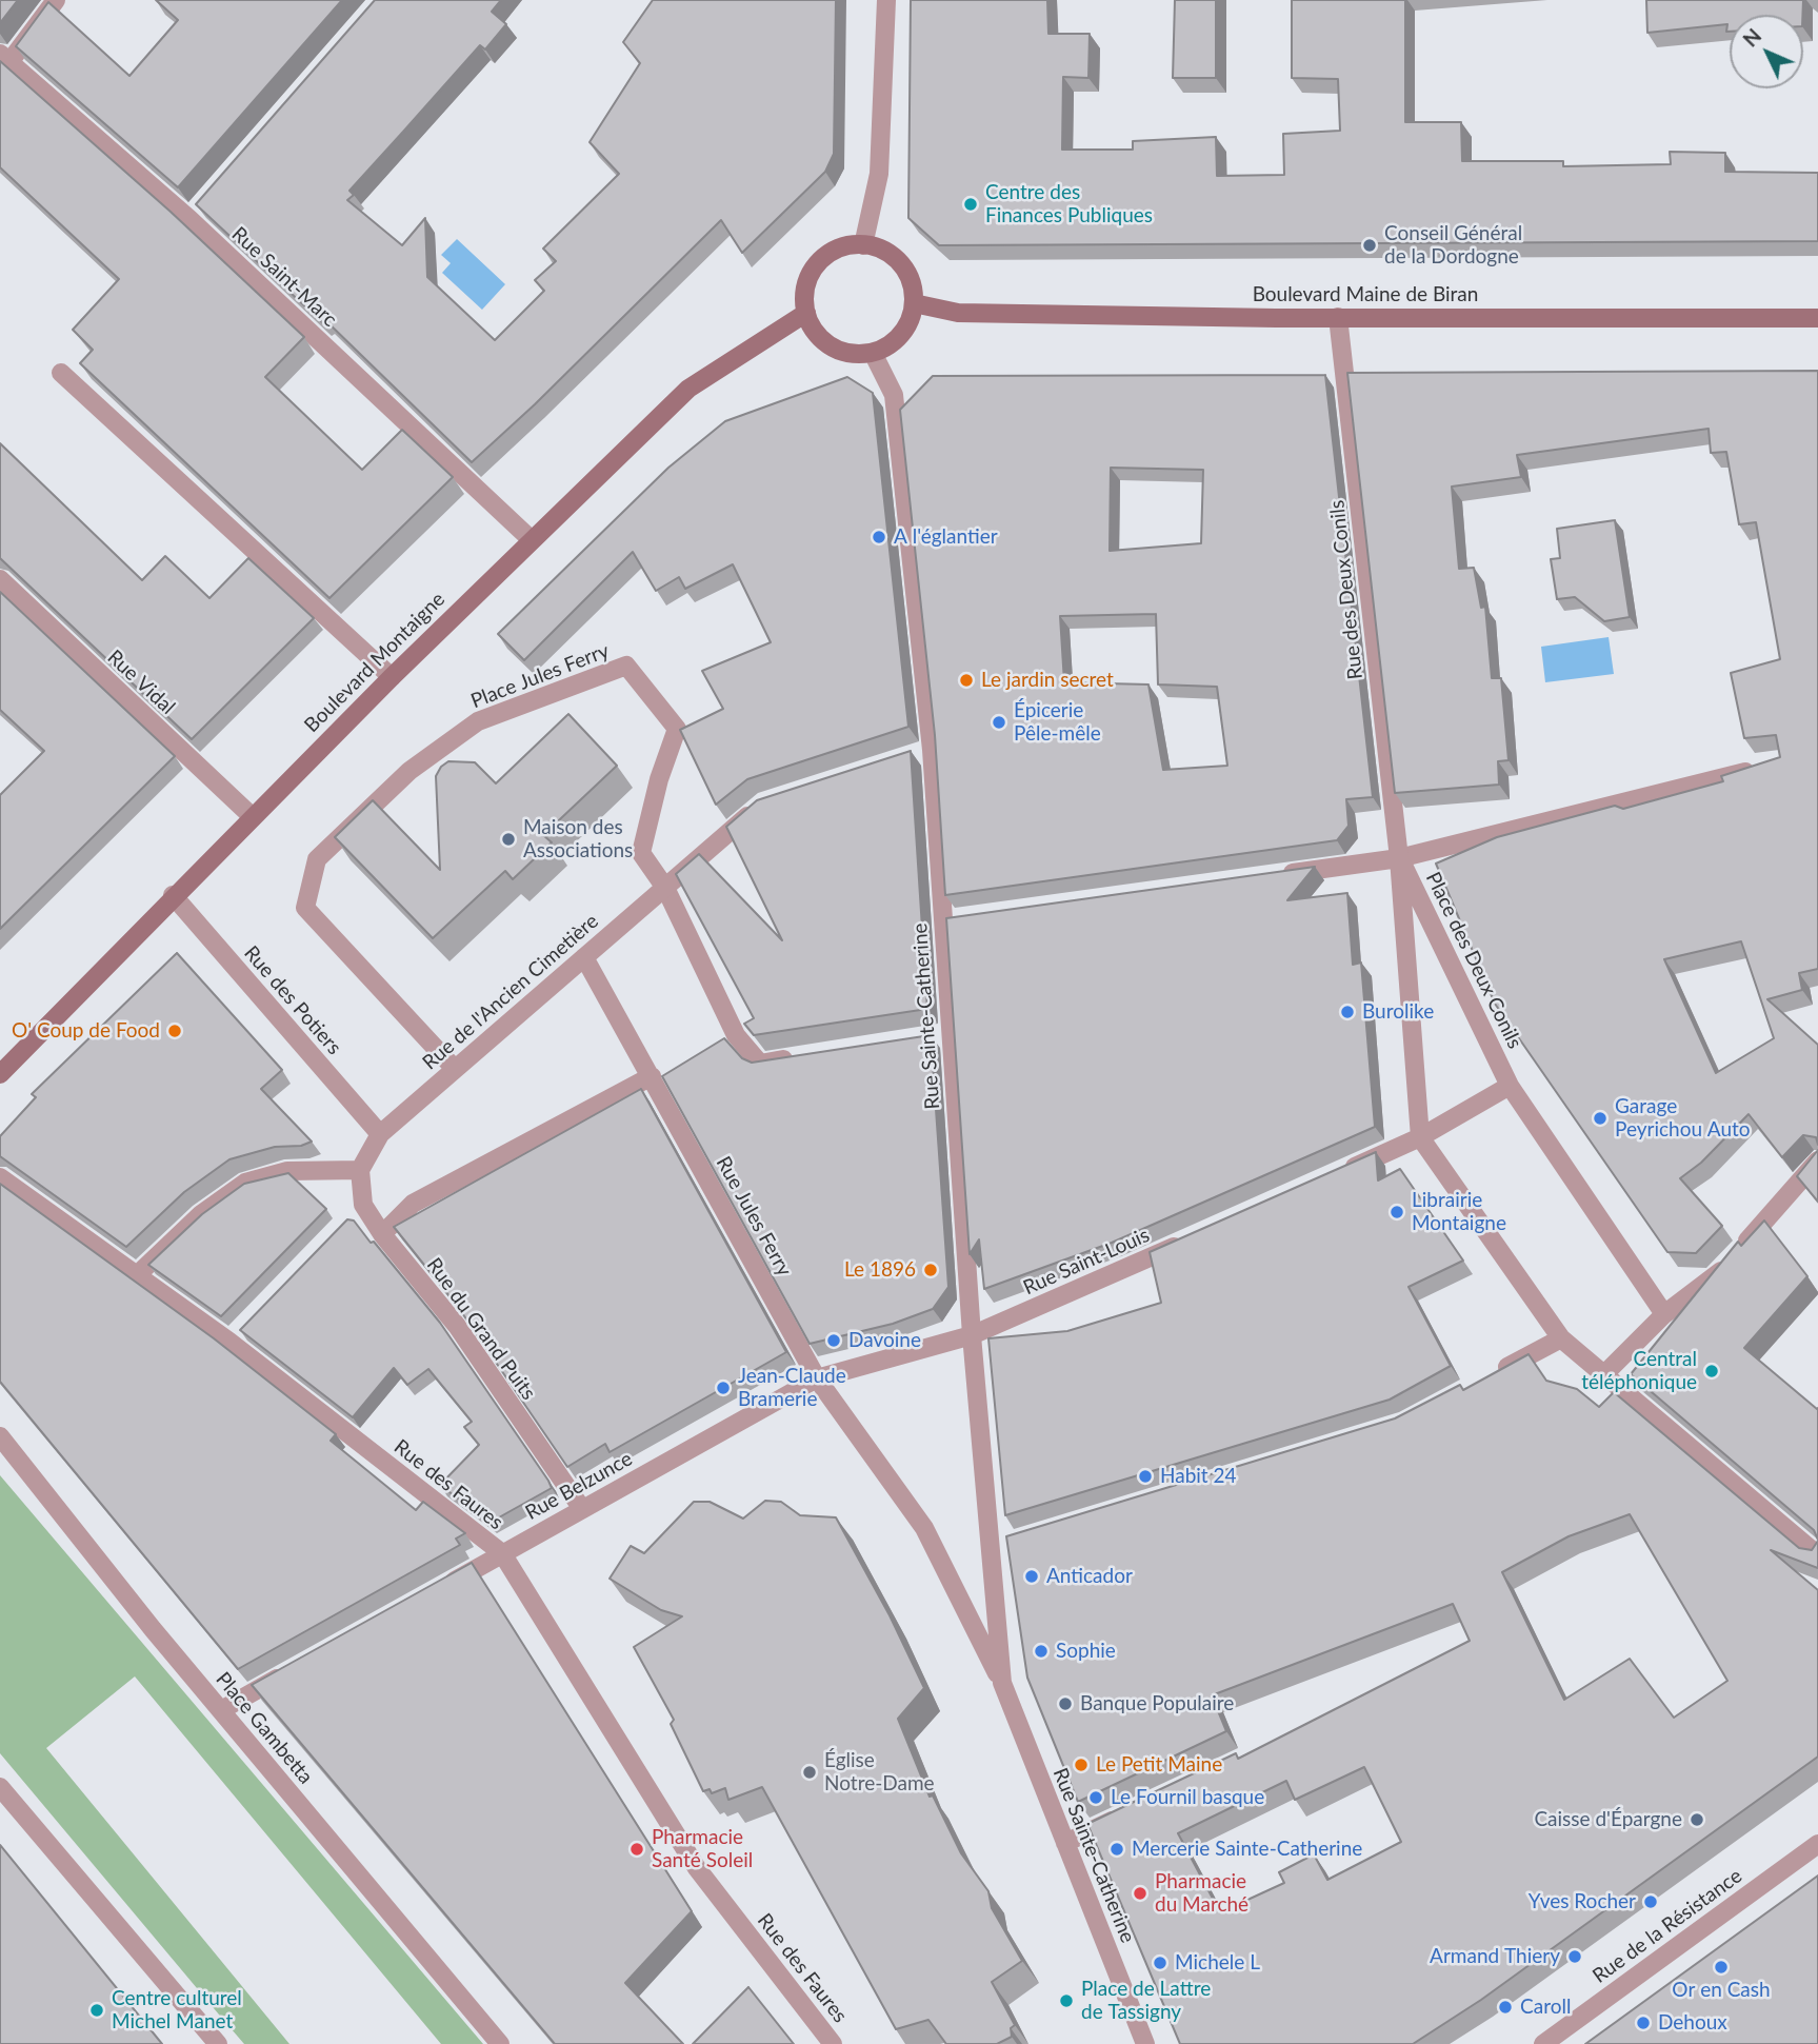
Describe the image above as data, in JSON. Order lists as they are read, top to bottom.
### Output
{
  "streets": {
    "main road": ["Boulevard Maine de Biran", "Boulevard Montaigne"],
    "street": [
      "Rue Saint-Marc",
      "Rue des Deux Conils",
      "Place Jules Ferry",
      "Rue Vidal",
      "Place des Deux Conils",
      "Rue de l'Ancien Cimetière",
      "Rue des Potiers",
      "Rue Sainte-Catherine",
      "Rue Jules Ferry",
      "Rue Saint-Louis",
      "Rue du Grand Puits",
      "Rue des Faures",
      "Rue Belzunce",
      "Place Gambetta",
      "Rue de la Résistance"
    ]
  },
  "crossings": [
    ["Rue Saint-Marc", "Boulevard Montaigne"],
    ["Boulevard Maine de Biran", "Rue des Deux Conils"],
    ["Boulevard Maine de Biran", "Boulevard Montaigne"],
    ["Boulevard Maine de Biran", "Rue Sainte-Catherine"],
    ["Rue des Deux Conils", "Place des Deux Conils"],
    ["Boulevard Montaigne", "Rue Vidal"],
    ["Boulevard Montaigne", "Rue des Potiers"],
    ["Boulevard Montaigne", "Rue Sainte-Catherine"],
    ["Place Jules Ferry", "Rue de l'Ancien Cimetière"],
    ["Rue de l'Ancien Cimetière", "Rue des Potiers"],
    ["Rue de l'Ancien Cimetière", "Rue du Grand Puits"],
    ["Rue Sainte-Catherine", "Rue Jules Ferry"],
    ["Rue Sainte-Catherine", "Rue Saint-Louis"],
    ["Rue Sainte-Catherine", "Rue Belzunce"],
    ["Rue Jules Ferry", "Rue Belzunce"],
    ["Rue Saint-Louis", "Rue Belzunce"],
    ["Rue du Grand Puits", "Rue Belzunce"],
    ["Rue des Faures", "Rue Belzunce"]
  ],
  "places": [
    "Centre des Finances Publiques",
    "Conseil Général de la Dordogne",
    "A l'églantier",
    "Le jardin secret",
    "Épicerie Pêle-mêle",
    "Maison des Associations",
    "Burolike",
    "O' Coup de Food",
    "Garage Peyrichou Auto",
    "Librairie Montaigne",
    "Le 1896",
    "Davoine",
    "Central téléphonique",
    "Jean-Claude Bramerie",
    "Habit 24",
    "Anticador",
    "Sophie",
    "Banque Populaire",
    "Le Petit Maine",
    "Église Notre-Dame",
    "Le Fournil basque",
    "Caisse d'Épargne",
    "Pharmacie Santé Soleil",
    "Mercerie Sainte-Catherine",
    "Pharmacie du Marché",
    "Yves Rocher",
    "Armand Thiery",
    "Michele L",
    "Or en Cash",
    "Place de Lattre de Tassigny",
    "Caroll",
    "Centre culturel Michel Manet",
    "Dehoux"
  ],
  "north": "top left"
}
